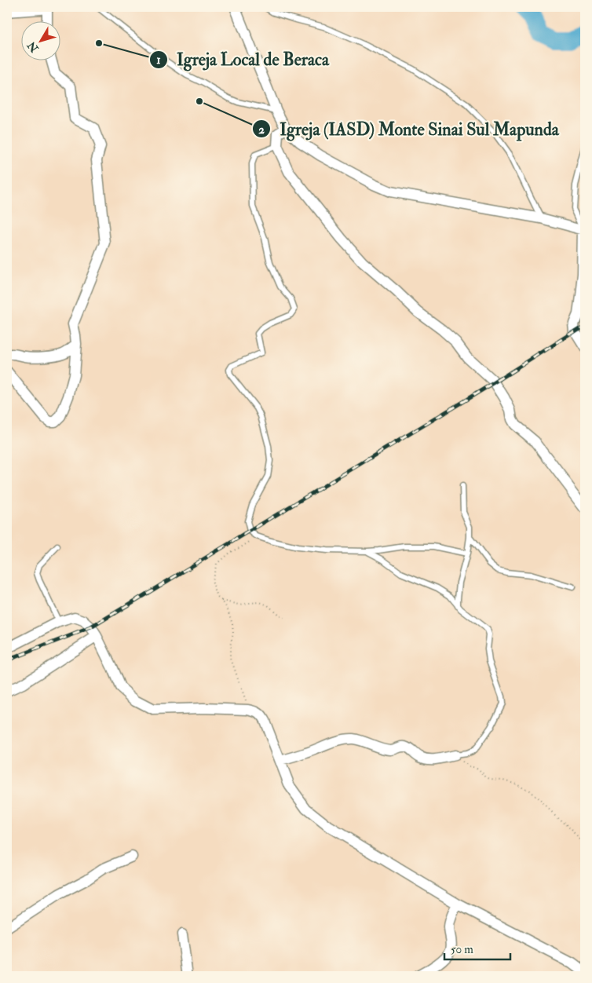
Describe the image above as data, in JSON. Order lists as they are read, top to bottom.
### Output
{
  "places": ["Igreja Local de Beraca", "Igreja (IASD) Monte Sinai Sul Mapunda"],
  "scale_bar": "50 m",
  "north": "bottom left"
}
